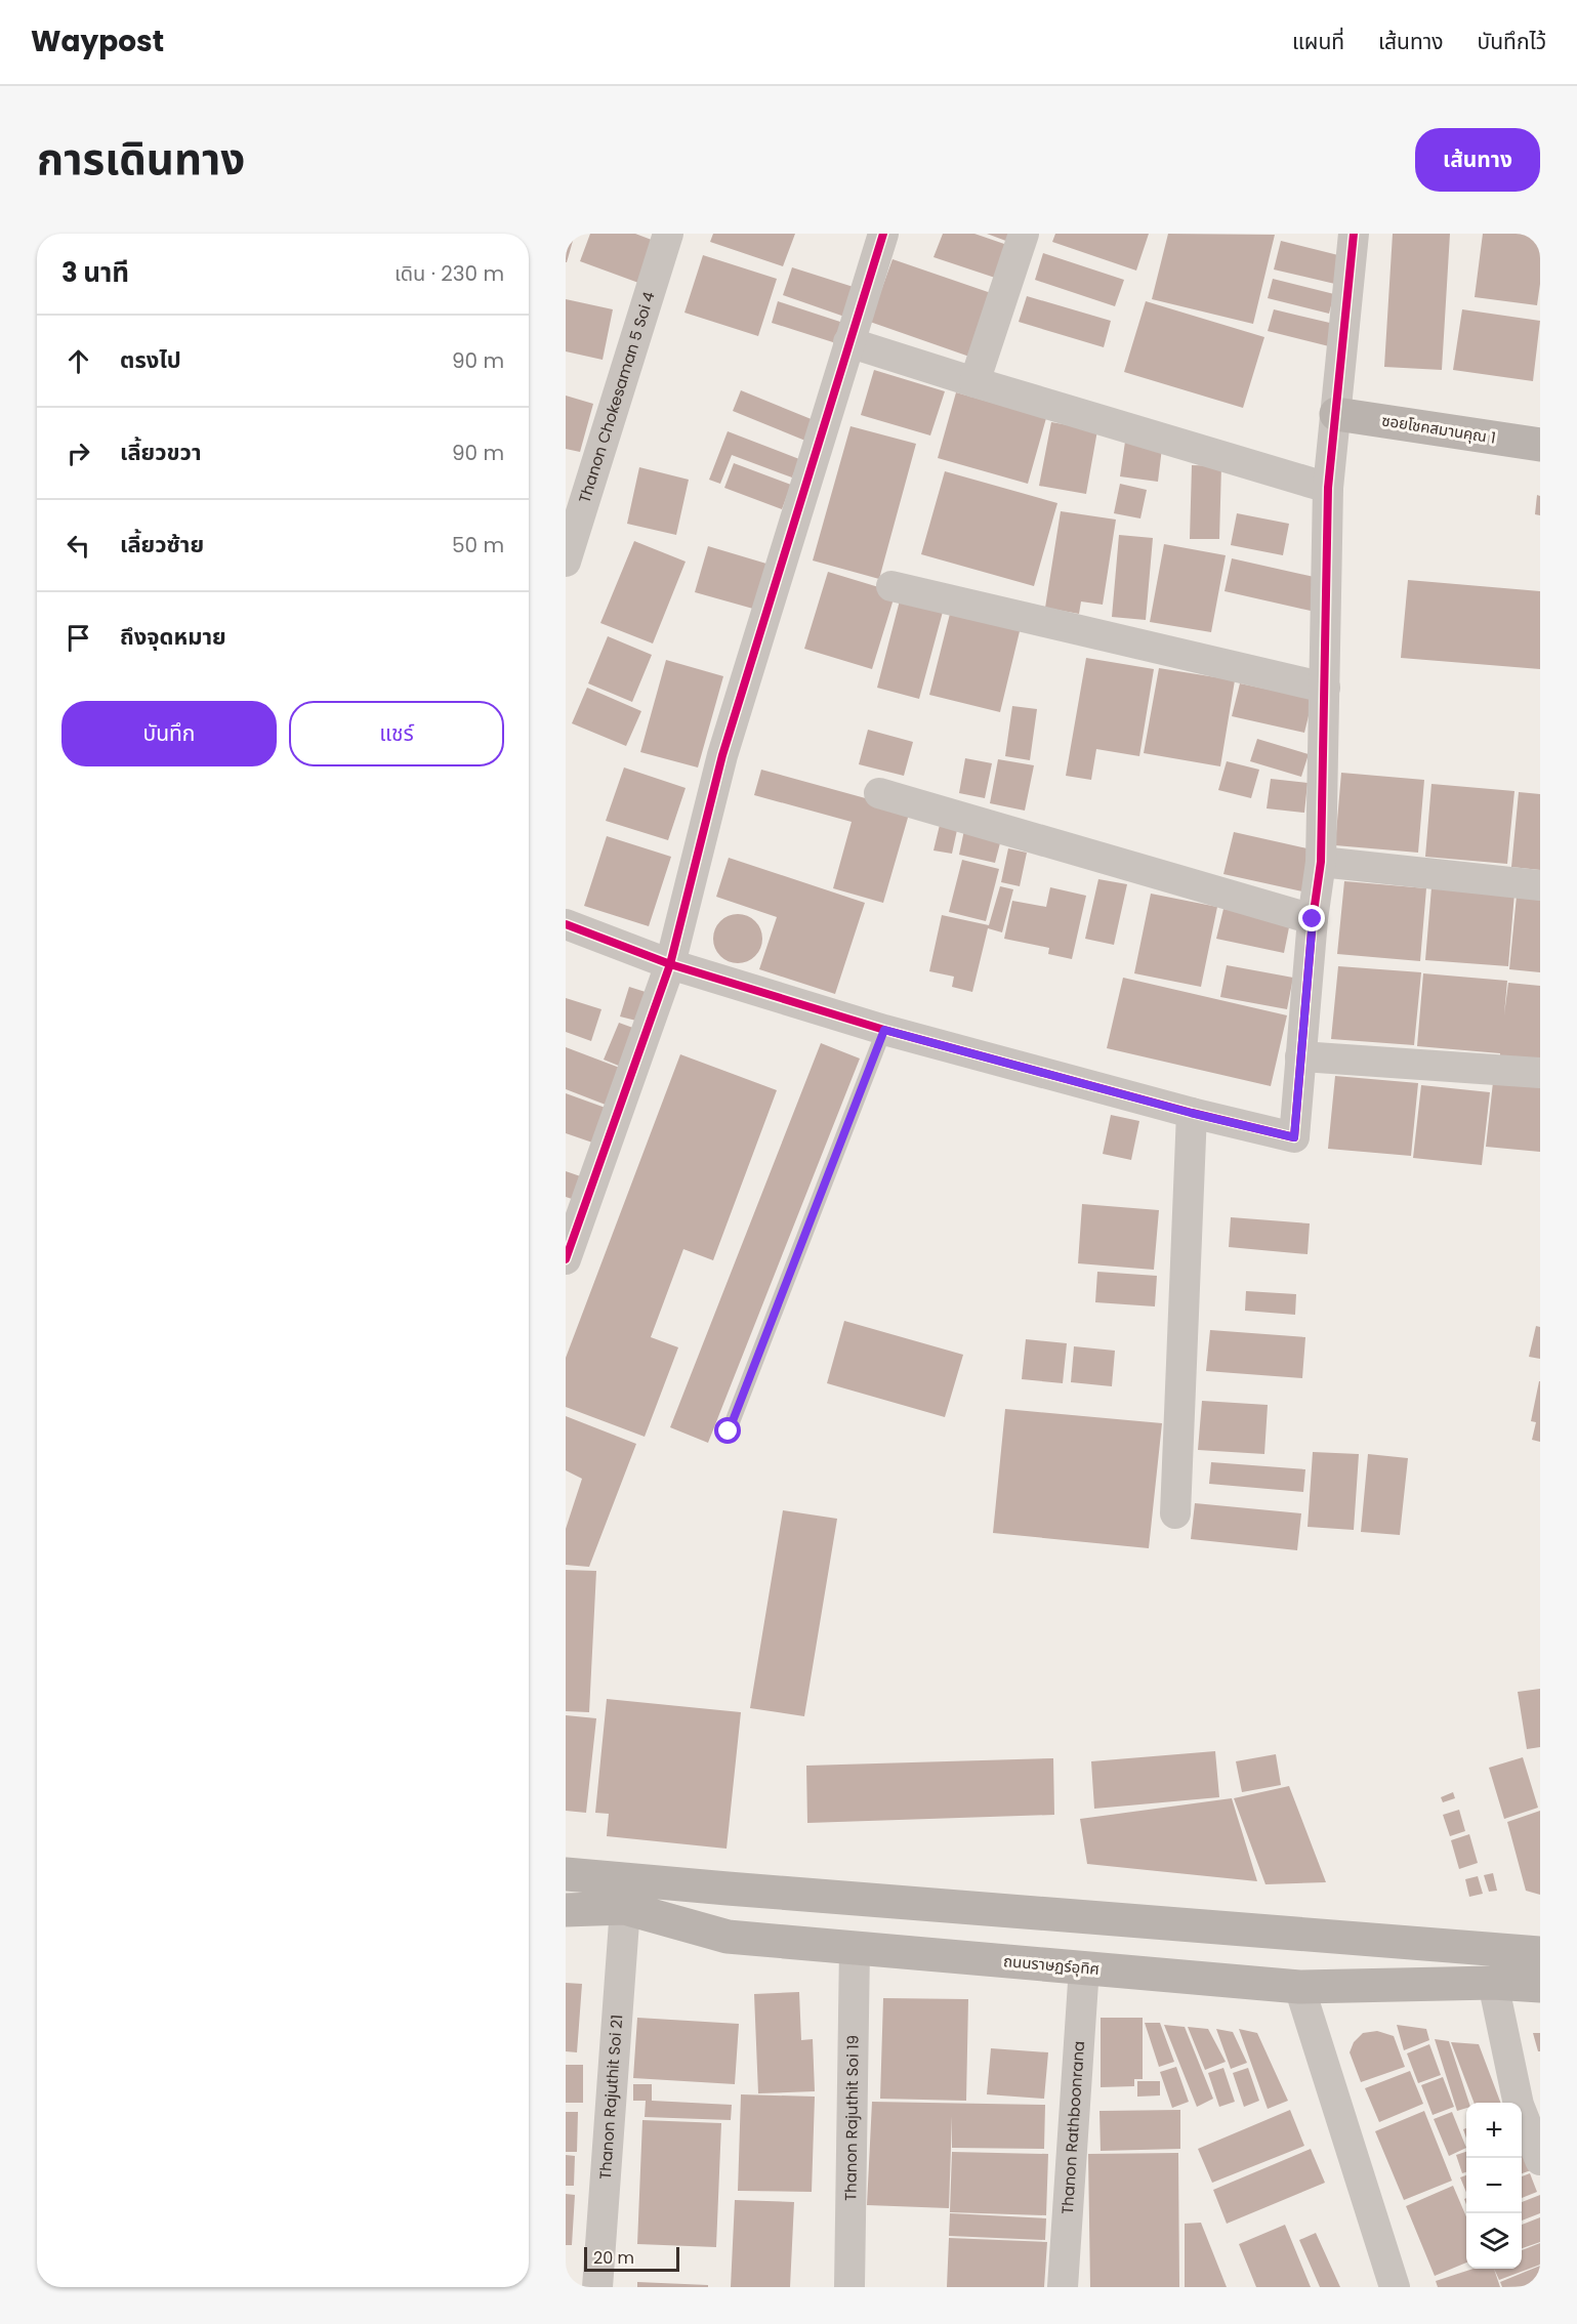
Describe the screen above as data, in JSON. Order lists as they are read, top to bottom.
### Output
{
  "streets": {
    "street": [
      "Thanon Chokesaman 5 Soi 4",
      "ซอยโชคสมานคุณ 1",
      "ถนนราษฏร์อุทิศ",
      "Thanon Rajuthit Soi 21",
      "Thanon Rajuthit Soi 19",
      "Thanon Rathboonrana"
    ]
  },
  "crossings": [
    ["ถนนราษฏร์อุทิศ", "Thanon Rajuthit Soi 21"],
    ["ถนนราษฏร์อุทิศ", "Thanon Rajuthit Soi 19"],
    ["ถนนราษฏร์อุทิศ", "Thanon Rathboonrana"]
  ],
  "scale_bar": "20 m",
  "page": {
    "header": "Waypost",
    "nav": ["แผนที่", "เส้นทาง", "บันทึกไว้"],
    "title": "การเดินทาง",
    "buttons": [
      "เส้นทาง",
      ["บันทึก", "แชร์"]
    ],
    "heading": ["3 นาที", "เดิน · 230 m"],
    "list": [
      ["ตรงไป", "90 m"],
      ["เลี้ยวขวา", "90 m"],
      ["เลี้ยวซ้าย", "50 m"],
      "ถึงจุดหมาย"
    ],
    "map_buttons": ["+", "−"],
    "scale": "20 m"
  }
}
